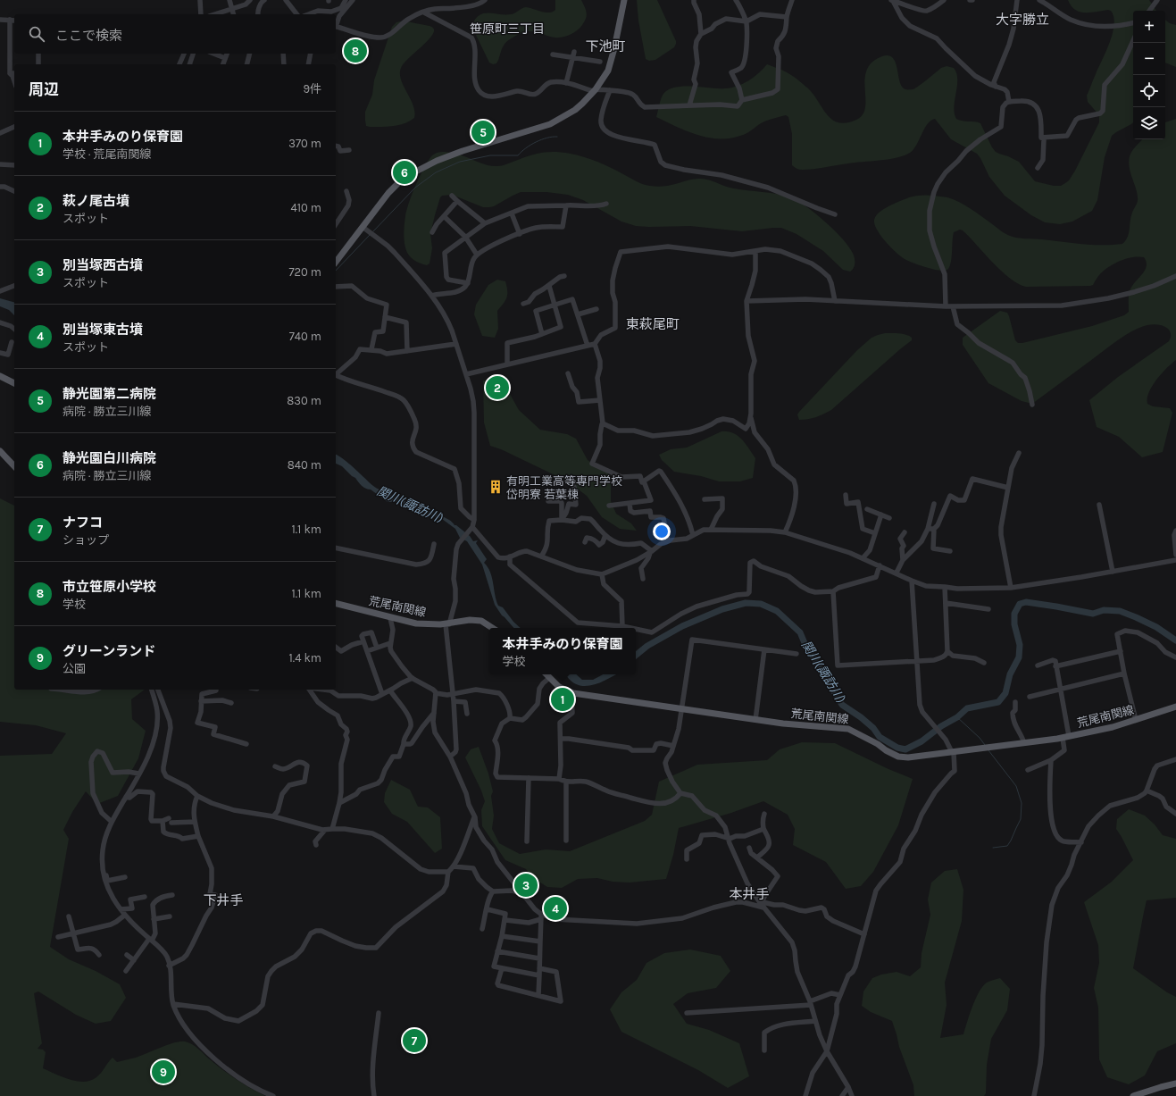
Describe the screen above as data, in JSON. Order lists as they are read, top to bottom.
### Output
{
  "streets": {
    "main road": ["荒尾南関線"]
  },
  "districts": [
    "大字勝立",
    "笹原町三丁目",
    "下池町",
    "東萩尾町",
    "本井手",
    "下井手"
  ],
  "water": ["関川(諏訪川)"],
  "places": {
    "building": ["有明工業高等専門学校 岱明寮 若葉棟"]
  },
  "page": {
    "map_buttons": ["+", "−"],
    "search": "ここで検索",
    "pins": [
      "8",
      "5",
      "6",
      "2",
      "1",
      "3",
      "4",
      "7",
      "9"
    ],
    "heading": ["周辺", "9件"],
    "list": [
      {
        "mark": "1",
        "name": "本井手みのり保育園",
        "note": "学校 · 荒尾南関線",
        "value": "370 m"
      },
      {
        "mark": "2",
        "name": "萩ノ尾古墳",
        "note": "スポット",
        "value": "410 m"
      },
      {
        "mark": "3",
        "name": "別当塚西古墳",
        "note": "スポット",
        "value": "720 m"
      },
      {
        "mark": "4",
        "name": "別当塚東古墳",
        "note": "スポット",
        "value": "740 m"
      },
      {
        "mark": "5",
        "name": "静光園第二病院",
        "note": "病院 · 勝立三川線",
        "value": "830 m"
      },
      {
        "mark": "6",
        "name": "静光園白川病院",
        "note": "病院 · 勝立三川線",
        "value": "840 m"
      },
      {
        "mark": "7",
        "name": "ナフコ",
        "note": "ショップ",
        "value": "1.1 km"
      },
      {
        "mark": "8",
        "name": "市立笹原小学校",
        "note": "学校",
        "value": "1.1 km"
      },
      {
        "mark": "9",
        "name": "グリーンランド",
        "note": "公園",
        "value": "1.4 km"
      }
    ],
    "popup": ["本井手みのり保育園", "学校"]
  }
}
